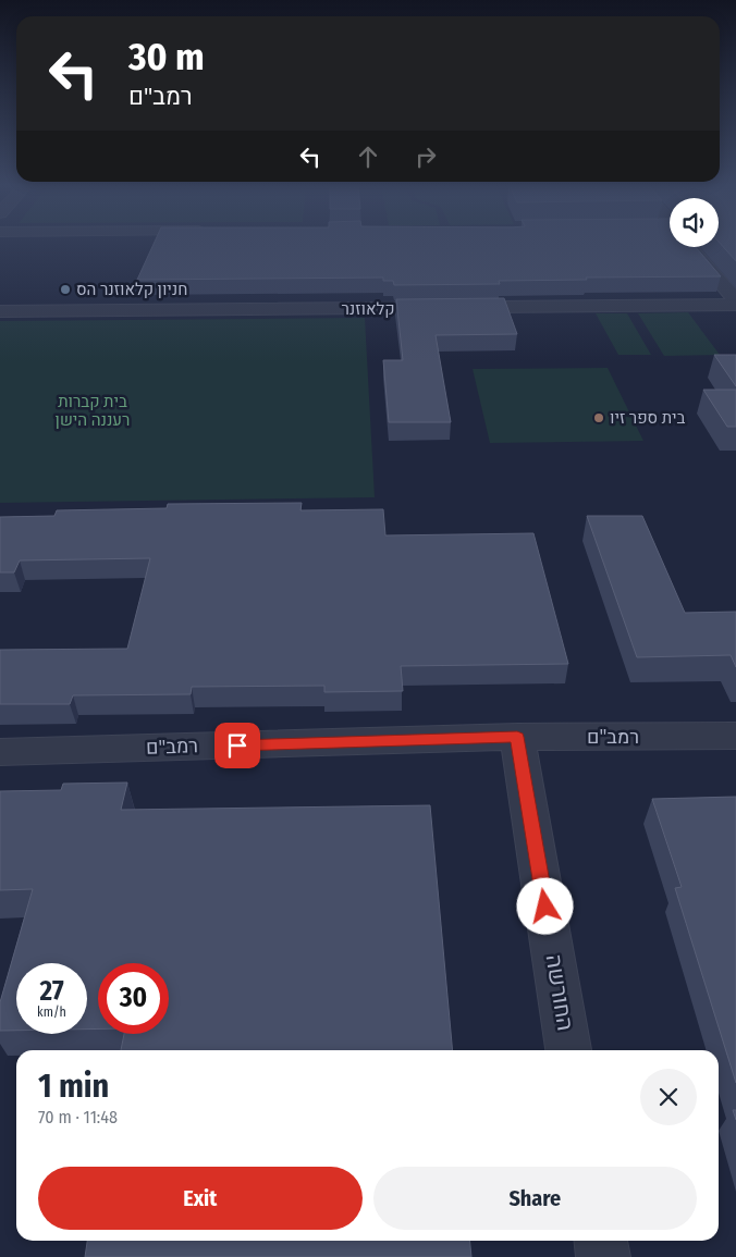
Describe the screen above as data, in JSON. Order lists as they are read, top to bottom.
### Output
{
  "streets": {
    "street": ["קלאוזנר", "רמב\"ם", "החורשה"]
  },
  "crossings": [
    ["רמב\"ם", "החורשה"]
  ],
  "parks": ["בית קברות רעננה הישן"],
  "places": ["חניון קלאוזנר הס", "בית ספר זיו"],
  "page": {
    "turn": ["30 m", "רמב\"ם"],
    "speed": "27 km/h",
    "limit": "30",
    "heading": ["1 min", "70 m · 11:48"],
    "buttons": ["Exit", "Share"]
  }
}
